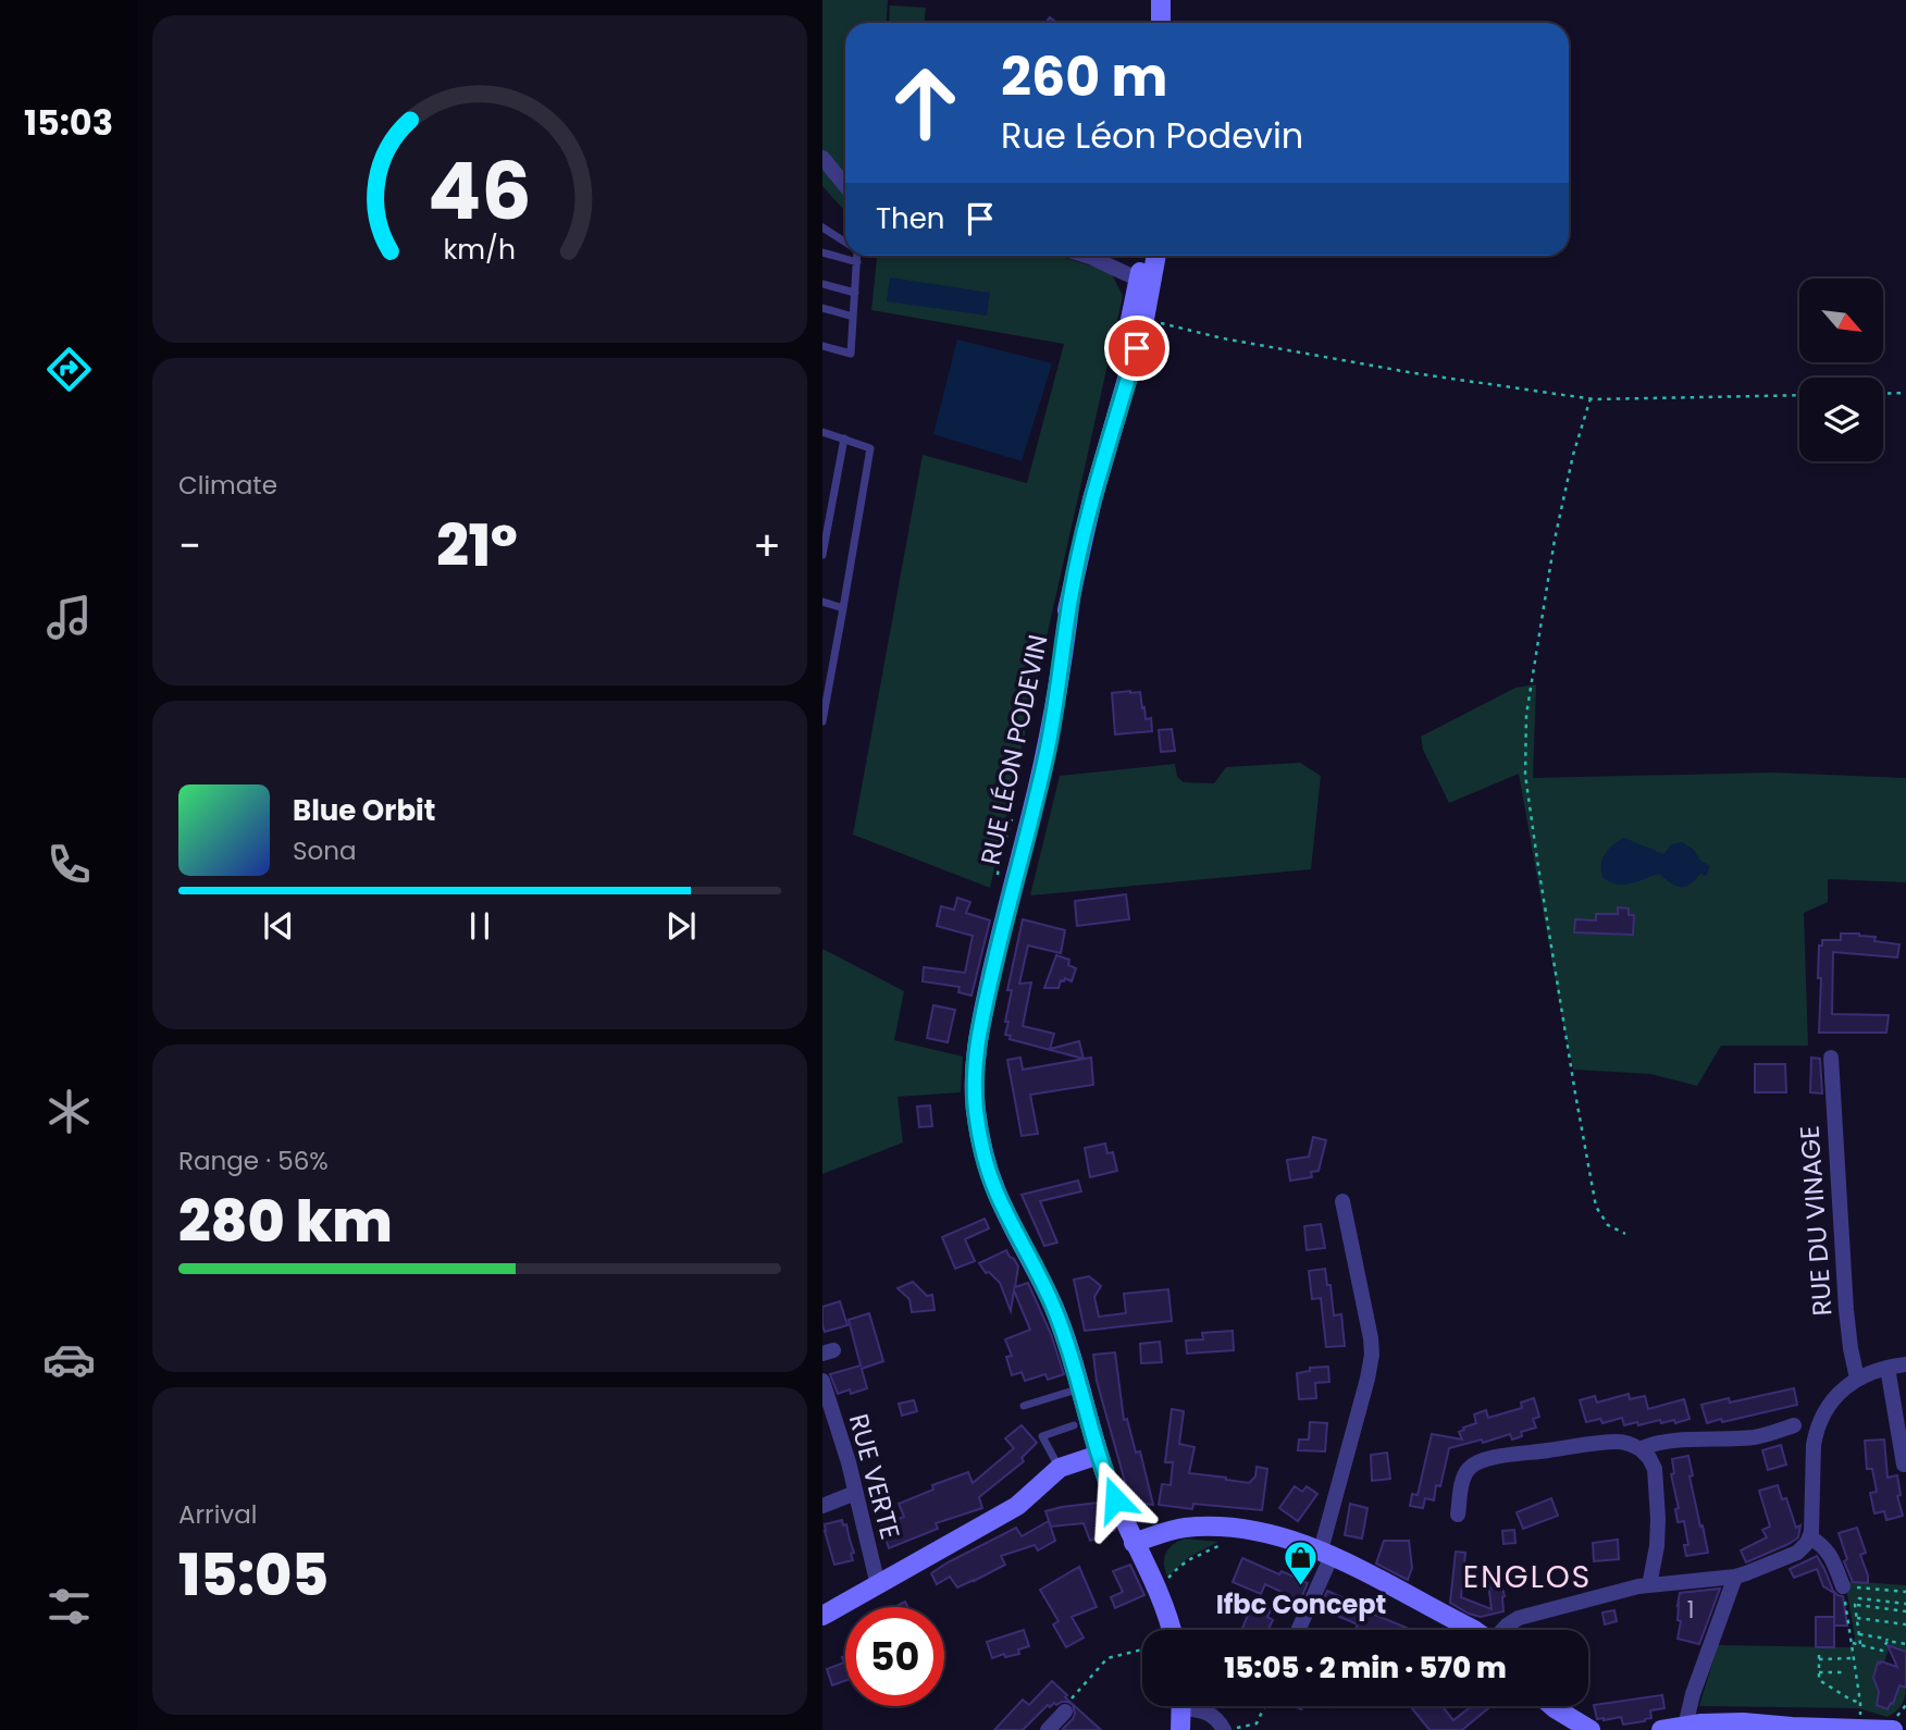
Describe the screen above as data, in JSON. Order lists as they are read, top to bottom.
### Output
{
  "streets": {
    "main road": ["RUE LÉON PODEVIN"],
    "street": ["RUE DU VINAGE", "RUE VERTE"]
  },
  "districts": ["ENGLOS"],
  "places": {
    "shop": ["Ifbc Concept"]
  },
  "house_numbers": ["1"],
  "north": "bottom right",
  "page": {
    "tabs": "15:03",
    "turn": ["260 m", "Rue Léon Podevin"],
    "then": "Then",
    "tile": [
      "Climate",
      ["Range · 56%", "280 km"],
      ["Arrival", "15:05"]
    ],
    "heat": ["−", "21°", "+"],
    "song": ["Blue Orbit", "Sona"],
    "limit": "50",
    "trip": "15:05 · 2 min · 570 m",
    "gauge": ["46", "km/h"]
  }
}
